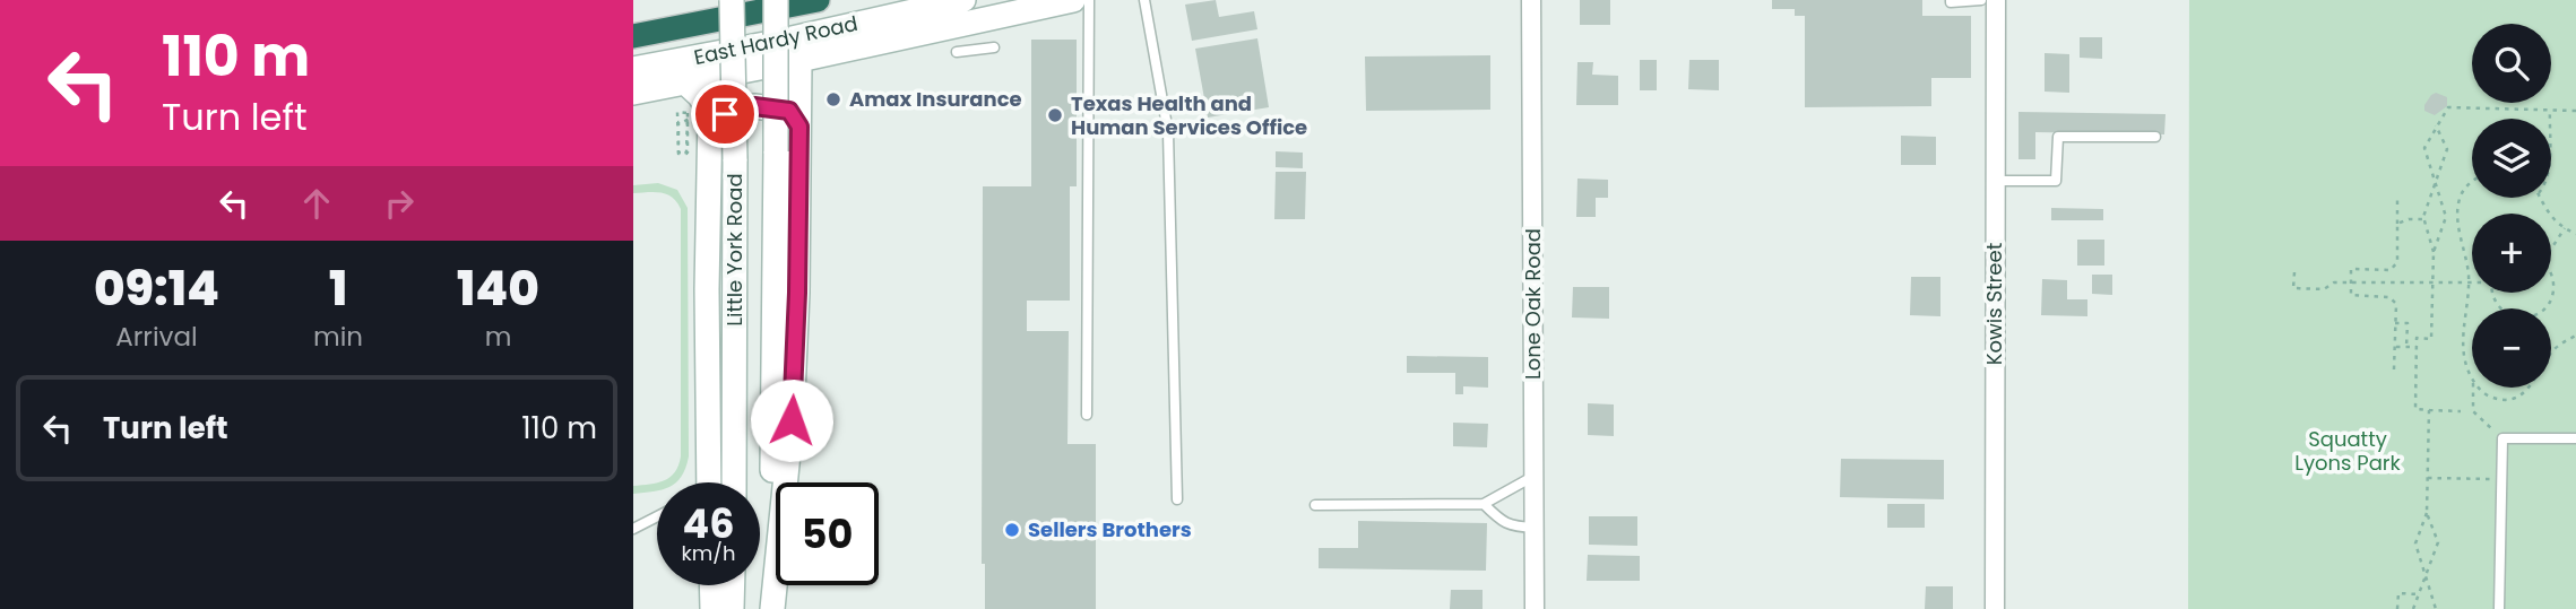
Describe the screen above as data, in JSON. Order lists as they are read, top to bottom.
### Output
{
  "streets": {
    "main road": ["East Hardy Road", "Little York Road"],
    "street": ["Lone Oak Road", "Kowis Street"]
  },
  "crossings": [
    ["East Hardy Road", "Little York Road"]
  ],
  "parks": ["Squatty Lyons Park"],
  "places": ["Amax Insurance", "Texas Health and Human Services Office", "Sellers Brothers"],
  "page": {
    "turn": ["110 m", "Turn left"],
    "map_buttons": ["+", "−"],
    "eta": [
      "09:14",
      "Arrival",
      "1",
      "min",
      "140",
      "m"
    ],
    "list": [
      {
        "name": "Turn left",
        "value": "110 m"
      }
    ],
    "speed": "46 km/h",
    "limit": "50"
  }
}
